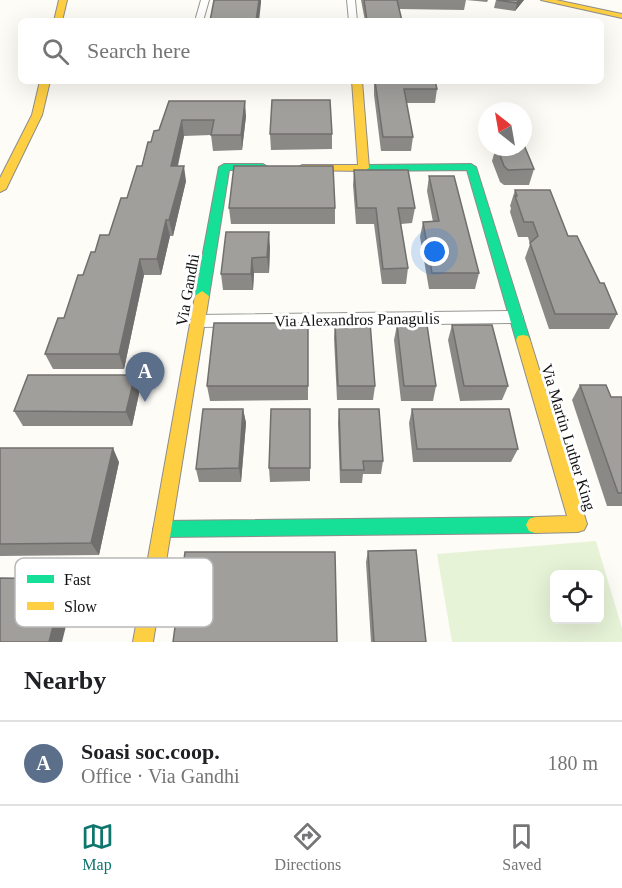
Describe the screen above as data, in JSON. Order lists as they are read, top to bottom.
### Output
{
  "streets": {
    "street": ["Via Gandhi", "Via Alexandros Panagulis", "Via Martin Luther King"]
  },
  "crossings": [
    ["Via Gandhi", "Via Alexandros Panagulis"],
    ["Via Gandhi", "Via Martin Luther King"],
    ["Via Alexandros Panagulis", "Via Martin Luther King"]
  ],
  "legend": ["Fast", "Slow"],
  "north": "top left",
  "page": {
    "search": "Search here",
    "pins": "A",
    "heading": "Nearby",
    "list": [
      {
        "mark": "A",
        "name": "Soasi soc.coop.",
        "note": "Office · Via Gandhi",
        "value": "180 m"
      }
    ],
    "nav": ["Map", "Directions", "Saved"]
  }
}
